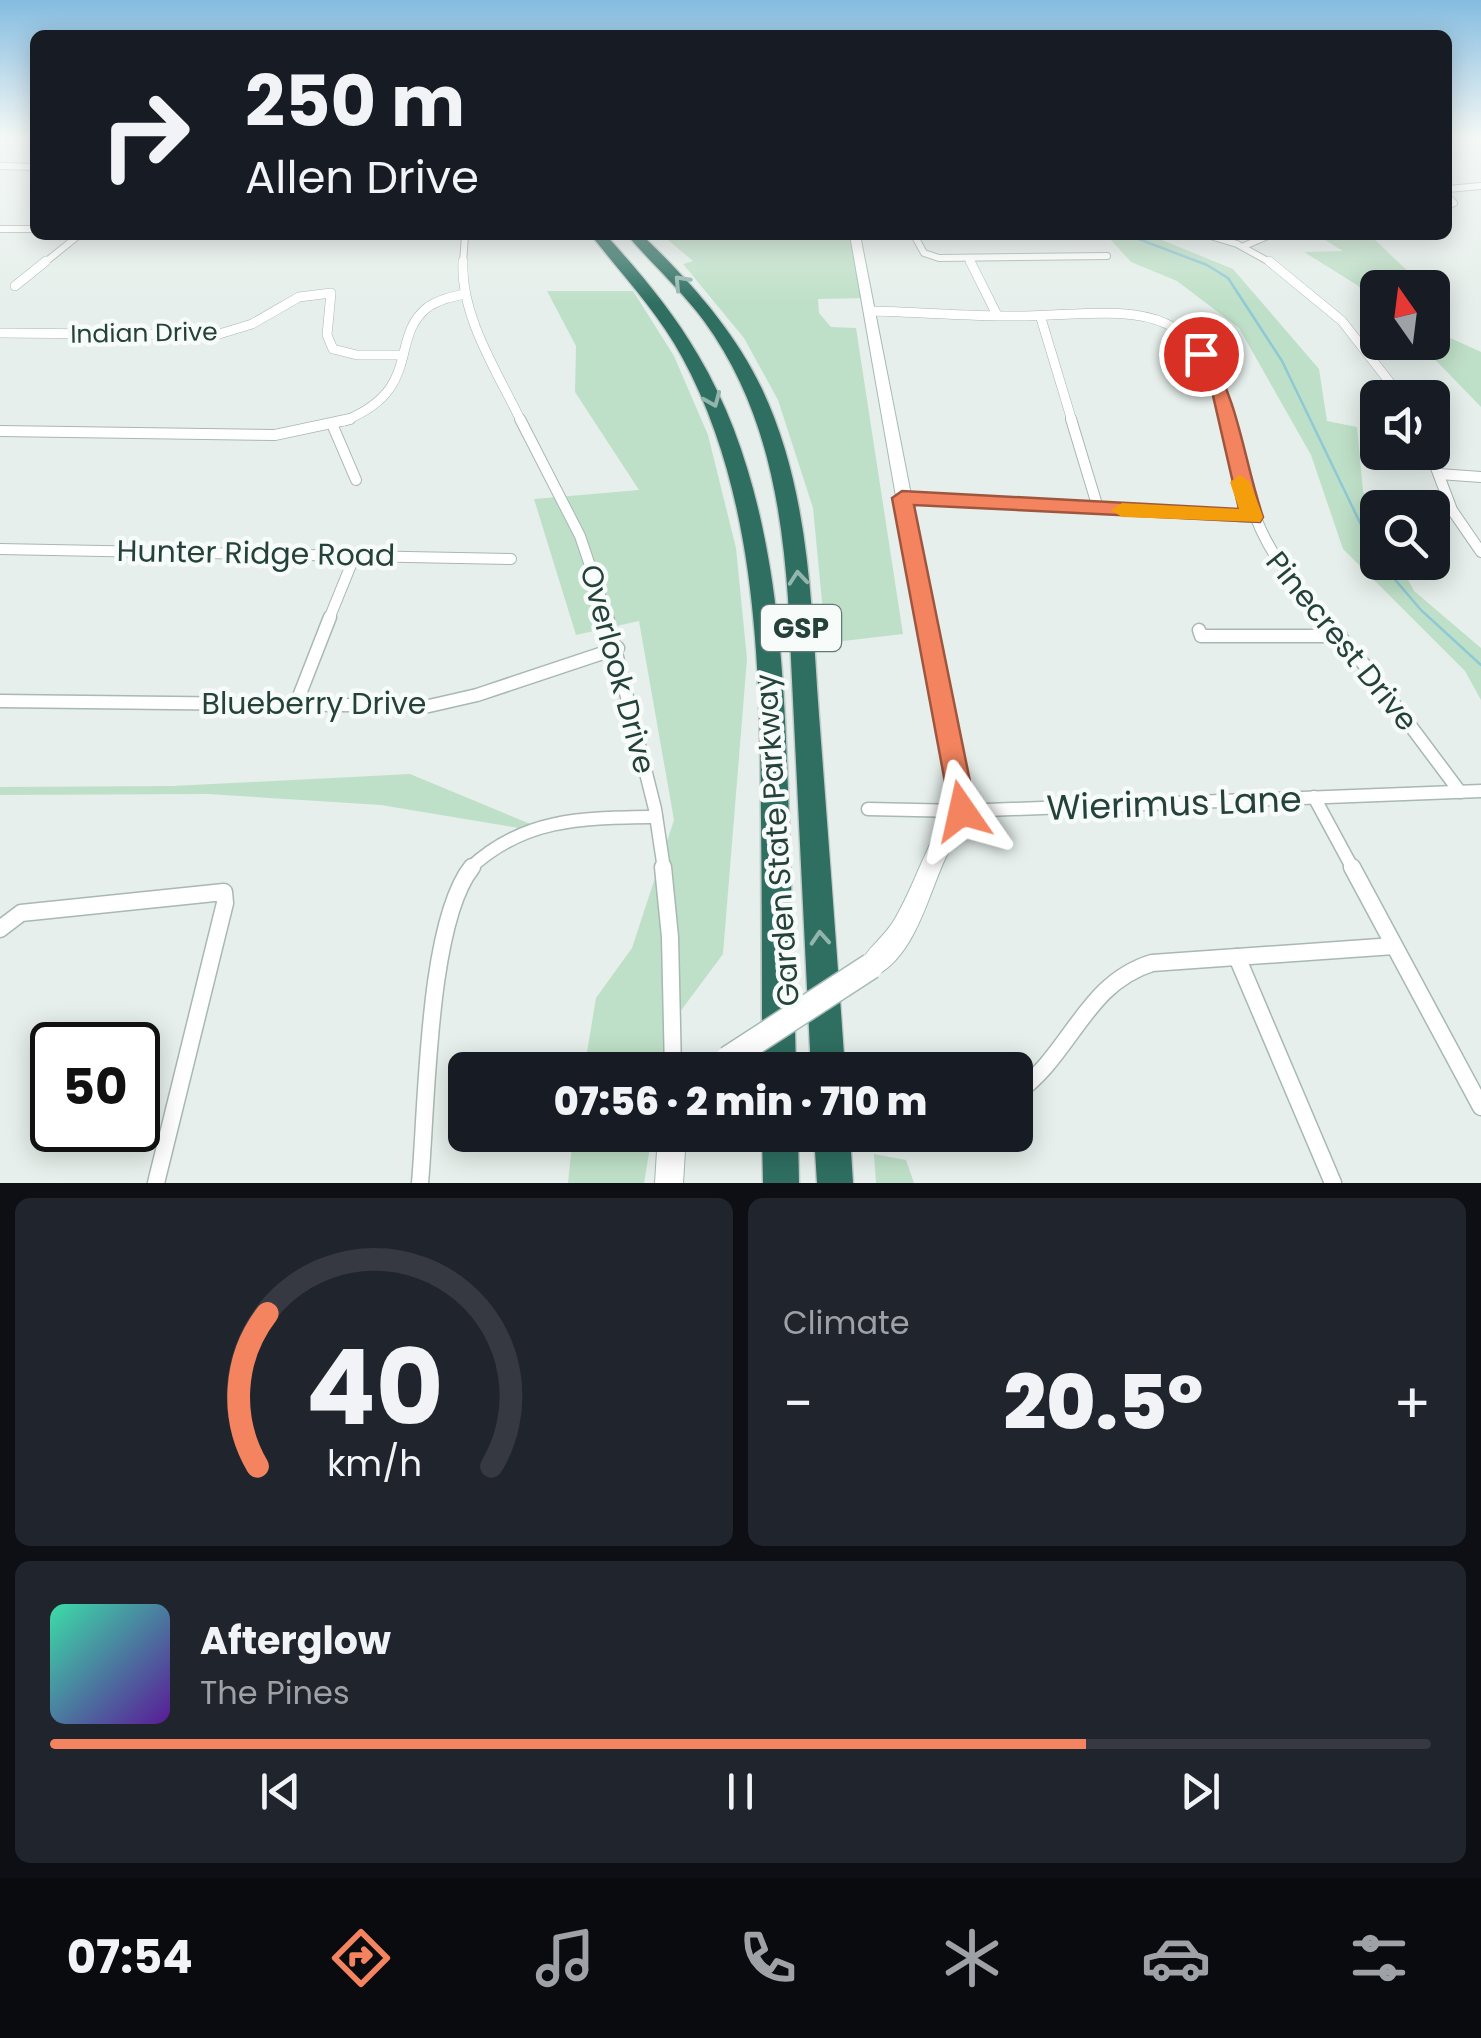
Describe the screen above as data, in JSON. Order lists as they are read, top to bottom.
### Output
{
  "streets": {
    "highway": ["GSP", "Garden State Parkway"],
    "street": [
      "Indian Drive",
      "Hunter Ridge Road",
      "Pinecrest Drive",
      "Overlook Drive",
      "Blueberry Drive",
      "Wierimus Lane"
    ]
  },
  "crossings": [
    ["Pinecrest Drive", "Wierimus Lane"],
    ["Overlook Drive", "Blueberry Drive"]
  ],
  "north": "top",
  "page": {
    "turn": ["250 m", "Allen Drive"],
    "limit": "50",
    "trip": "07:56 · 2 min · 710 m",
    "tile": "Climate",
    "heat": ["−", "20.5°", "+"],
    "song": ["Afterglow", "The Pines"],
    "tabs": "07:54",
    "gauge": ["40", "km/h"]
  }
}
